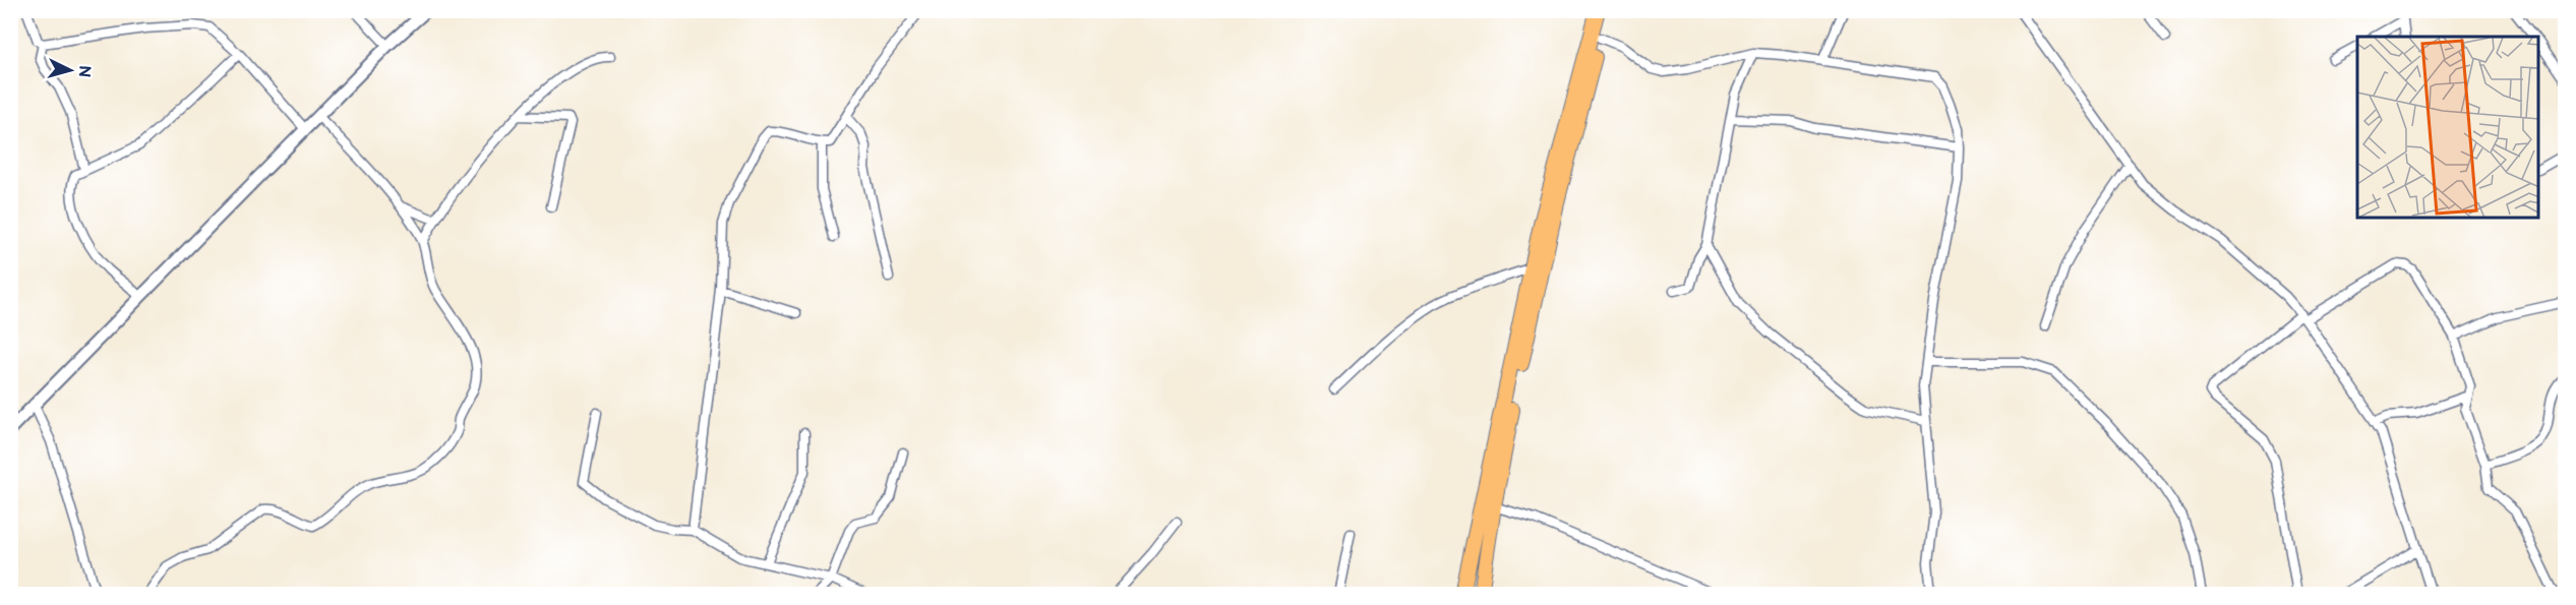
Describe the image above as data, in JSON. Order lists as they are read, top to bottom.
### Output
{
  "north": "right"
}
